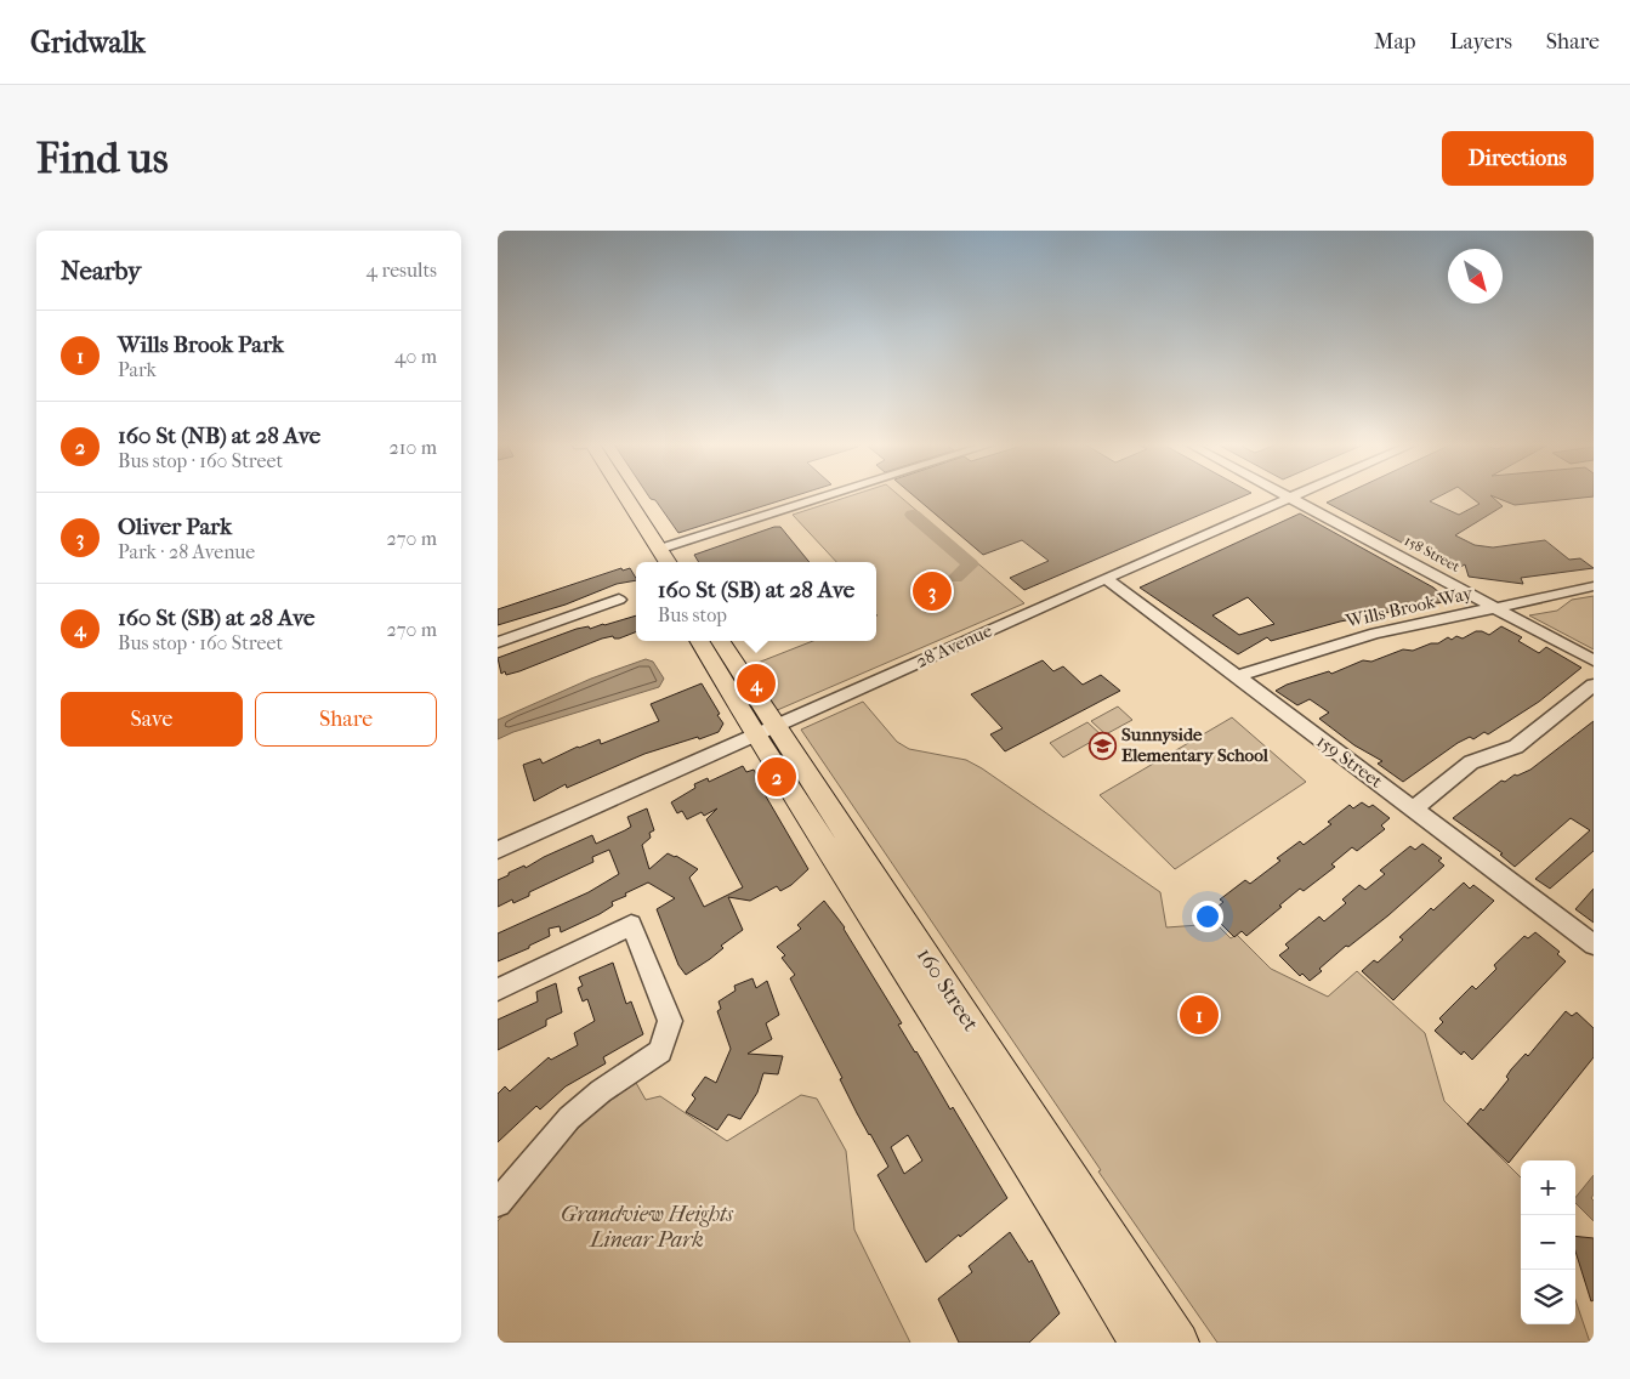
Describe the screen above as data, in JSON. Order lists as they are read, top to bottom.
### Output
{
  "streets": {
    "main road": ["160 Street"],
    "street": [
      "158 Street",
      "Wills Brook Way",
      "28 Avenue",
      "159 Street"
    ]
  },
  "crossings": [
    ["158 Street", "Wills Brook Way"],
    ["158 Street", "28 Avenue"],
    ["Wills Brook Way", "159 Street"],
    ["28 Avenue", "159 Street"],
    ["28 Avenue", "160 Street"]
  ],
  "parks": ["Grandview Heights Linear Park"],
  "places": {
    "school or university": ["Sunnyside Elementary School"]
  },
  "north": "bottom right",
  "page": {
    "header": "Gridwalk",
    "nav": ["Map", "Layers", "Share"],
    "buttons": [
      "Directions",
      ["Save", "Share"]
    ],
    "title": "Find us",
    "heading": ["Nearby", "4 results"],
    "list": [
      {
        "mark": "1",
        "name": "Wills Brook Park",
        "note": "Park",
        "value": "40 m"
      },
      {
        "mark": "2",
        "name": "160 St (NB) at 28 Ave",
        "note": "Bus stop · 160 Street",
        "value": "210 m"
      },
      {
        "mark": "3",
        "name": "Oliver Park",
        "note": "Park · 28 Avenue",
        "value": "270 m"
      },
      {
        "mark": "4",
        "name": "160 St (SB) at 28 Ave",
        "note": "Bus stop · 160 Street",
        "value": "270 m"
      }
    ],
    "popup": ["160 St (SB) at 28 Ave", "Bus stop"],
    "pins": [
      "3",
      "4",
      "2",
      "1"
    ],
    "map_buttons": ["+", "−"]
  }
}
